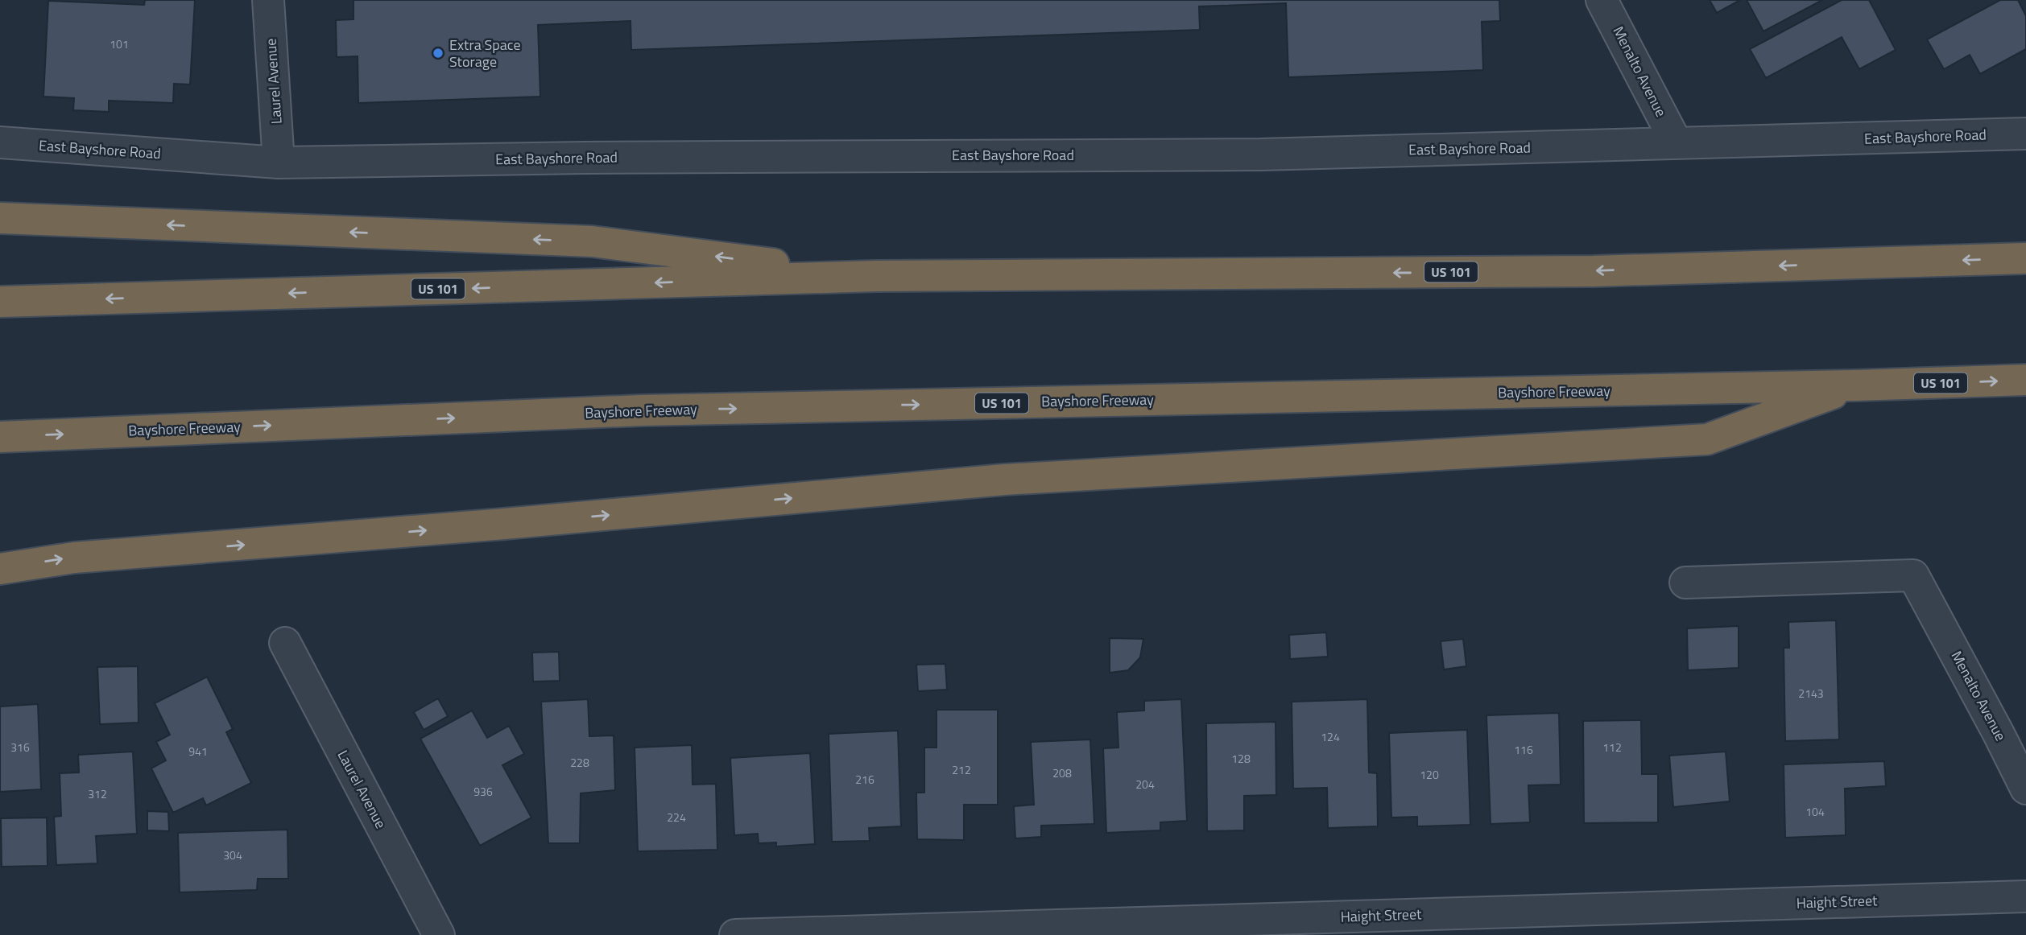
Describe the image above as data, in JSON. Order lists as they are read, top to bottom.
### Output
{
  "streets": {
    "highway": ["US 101", "Bayshore Freeway"],
    "street": [
      "Menalto Avenue",
      "Laurel Avenue",
      "East Bayshore Road",
      "Haight Street"
    ]
  },
  "crossings": [
    ["Menalto Avenue", "East Bayshore Road"],
    ["Laurel Avenue", "East Bayshore Road"]
  ],
  "places": ["Extra Space Storage"],
  "house_numbers": [
    "101",
    "2143",
    "124",
    "316",
    "112",
    "116",
    "941",
    "128",
    "228",
    "212",
    "208",
    "120",
    "216",
    "204",
    "936",
    "312",
    "104",
    "224",
    "304"
  ]
}
